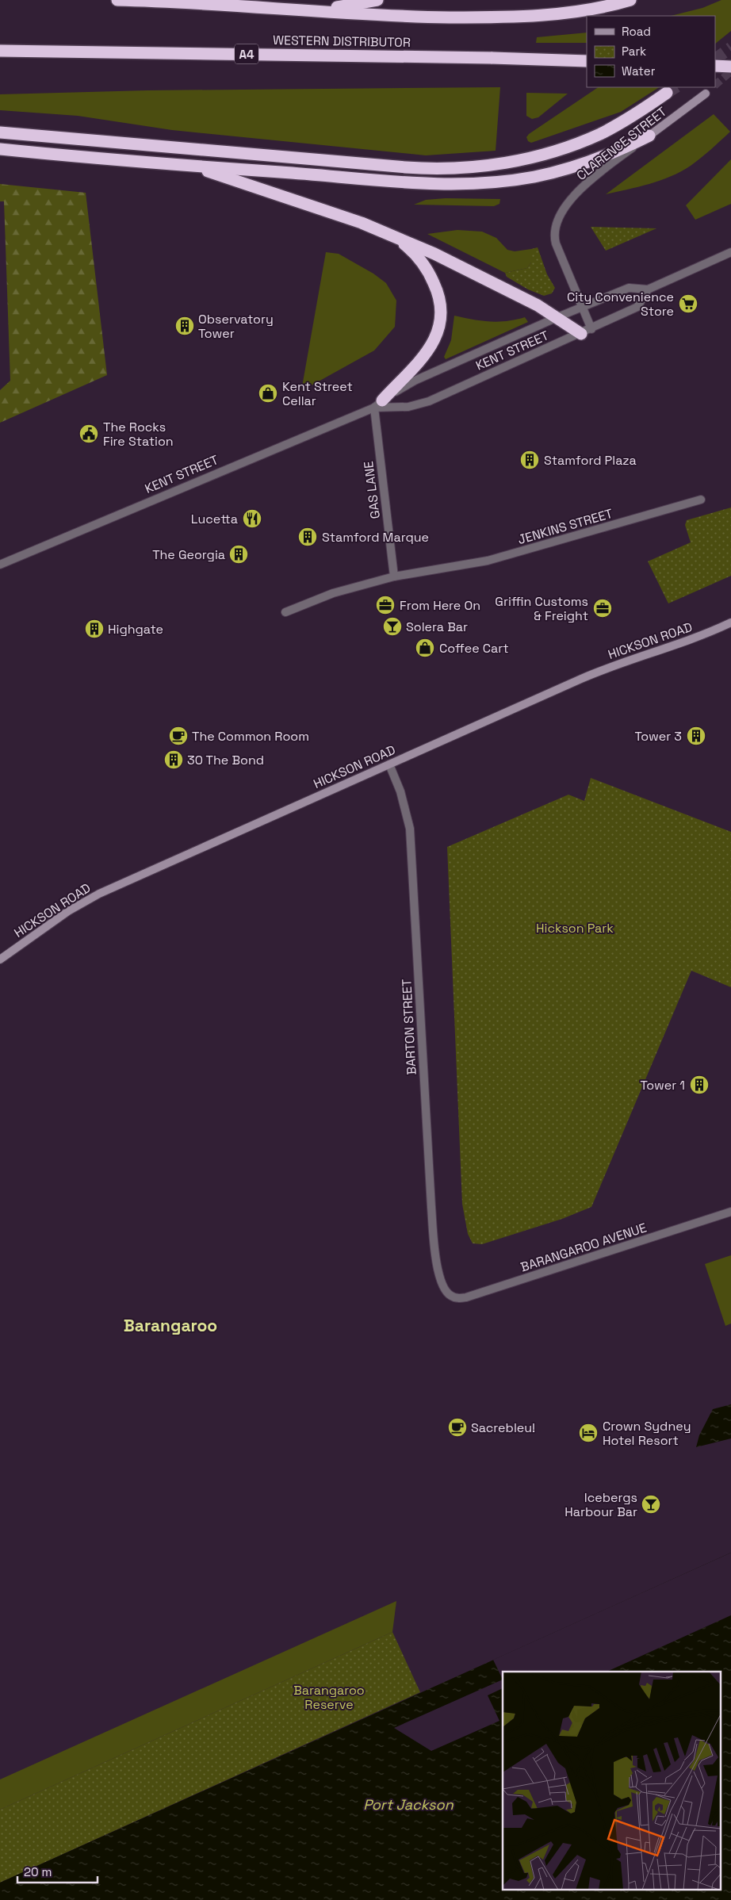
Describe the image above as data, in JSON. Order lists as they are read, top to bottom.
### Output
{
  "streets": {
    "highway": ["WESTERN DISTRIBUTOR", "A4"],
    "street": [
      "CLARENCE STREET",
      "KENT STREET",
      "GAS LANE",
      "JENKINS STREET",
      "HICKSON ROAD",
      "BARTON STREET",
      "BARANGAROO AVENUE"
    ]
  },
  "crossings": [
    ["CLARENCE STREET", "KENT STREET"],
    ["KENT STREET", "GAS LANE"],
    ["GAS LANE", "JENKINS STREET"],
    ["HICKSON ROAD", "BARTON STREET"],
    ["BARTON STREET", "BARANGAROO AVENUE"]
  ],
  "districts": ["Barangaroo"],
  "water": ["Port Jackson"],
  "parks": ["Hickson Park", "Barangaroo Reserve"],
  "places": {
    "supermarket": ["City Convenience Store"],
    "building": [
      "Observatory Tower",
      "Stamford Plaza",
      "Stamford Marque",
      "The Georgia",
      "Highgate",
      "Tower 3",
      "30 The Bond",
      "Tower 1"
    ],
    "shop": ["Kent Street Cellar", "Coffee Cart"],
    "public building": ["The Rocks Fire Station"],
    "restaurant": ["Lucetta"],
    "office": ["From Here On", "Griffin Customs & Freight"],
    "bar": ["Solera Bar", "Icebergs Harbour Bar"],
    "cafe": ["The Common Room", "Sacrebleu!"],
    "hotel": ["Crown Sydney Hotel Resort"]
  },
  "legend": ["Road", "Park", "Water"],
  "scale_bar": "20 m"
}
